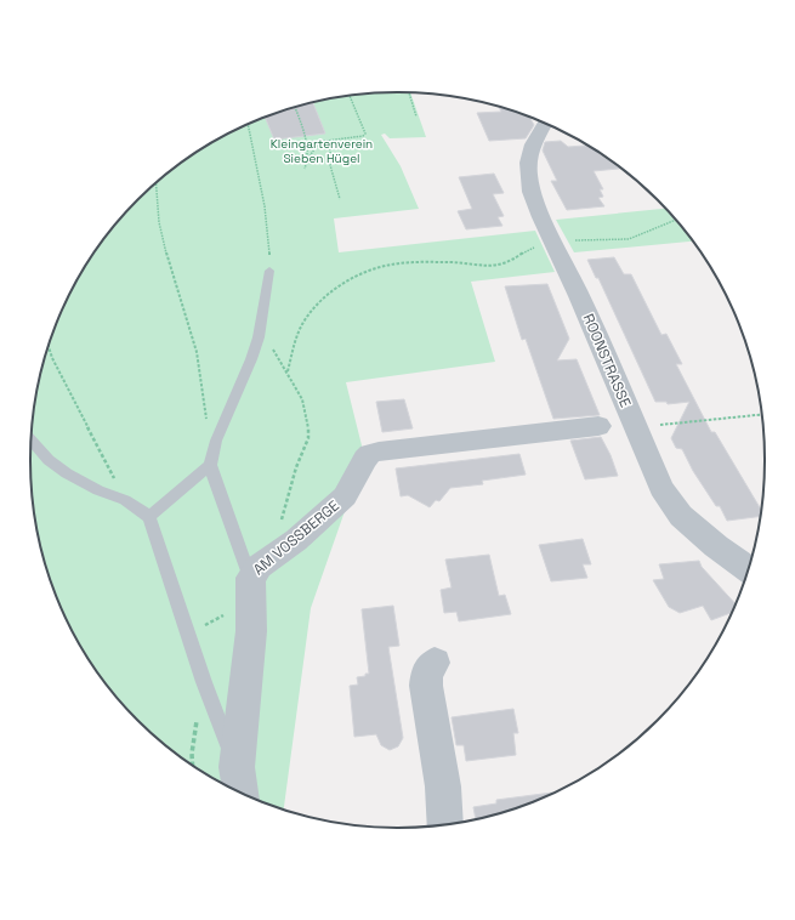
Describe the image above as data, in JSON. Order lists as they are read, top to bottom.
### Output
{
  "streets": {
    "street": ["ROONSTRASSE", "AM VOSSBERGE"]
  },
  "parks": ["Kleingartenverein Sieben Hügel"]
}
